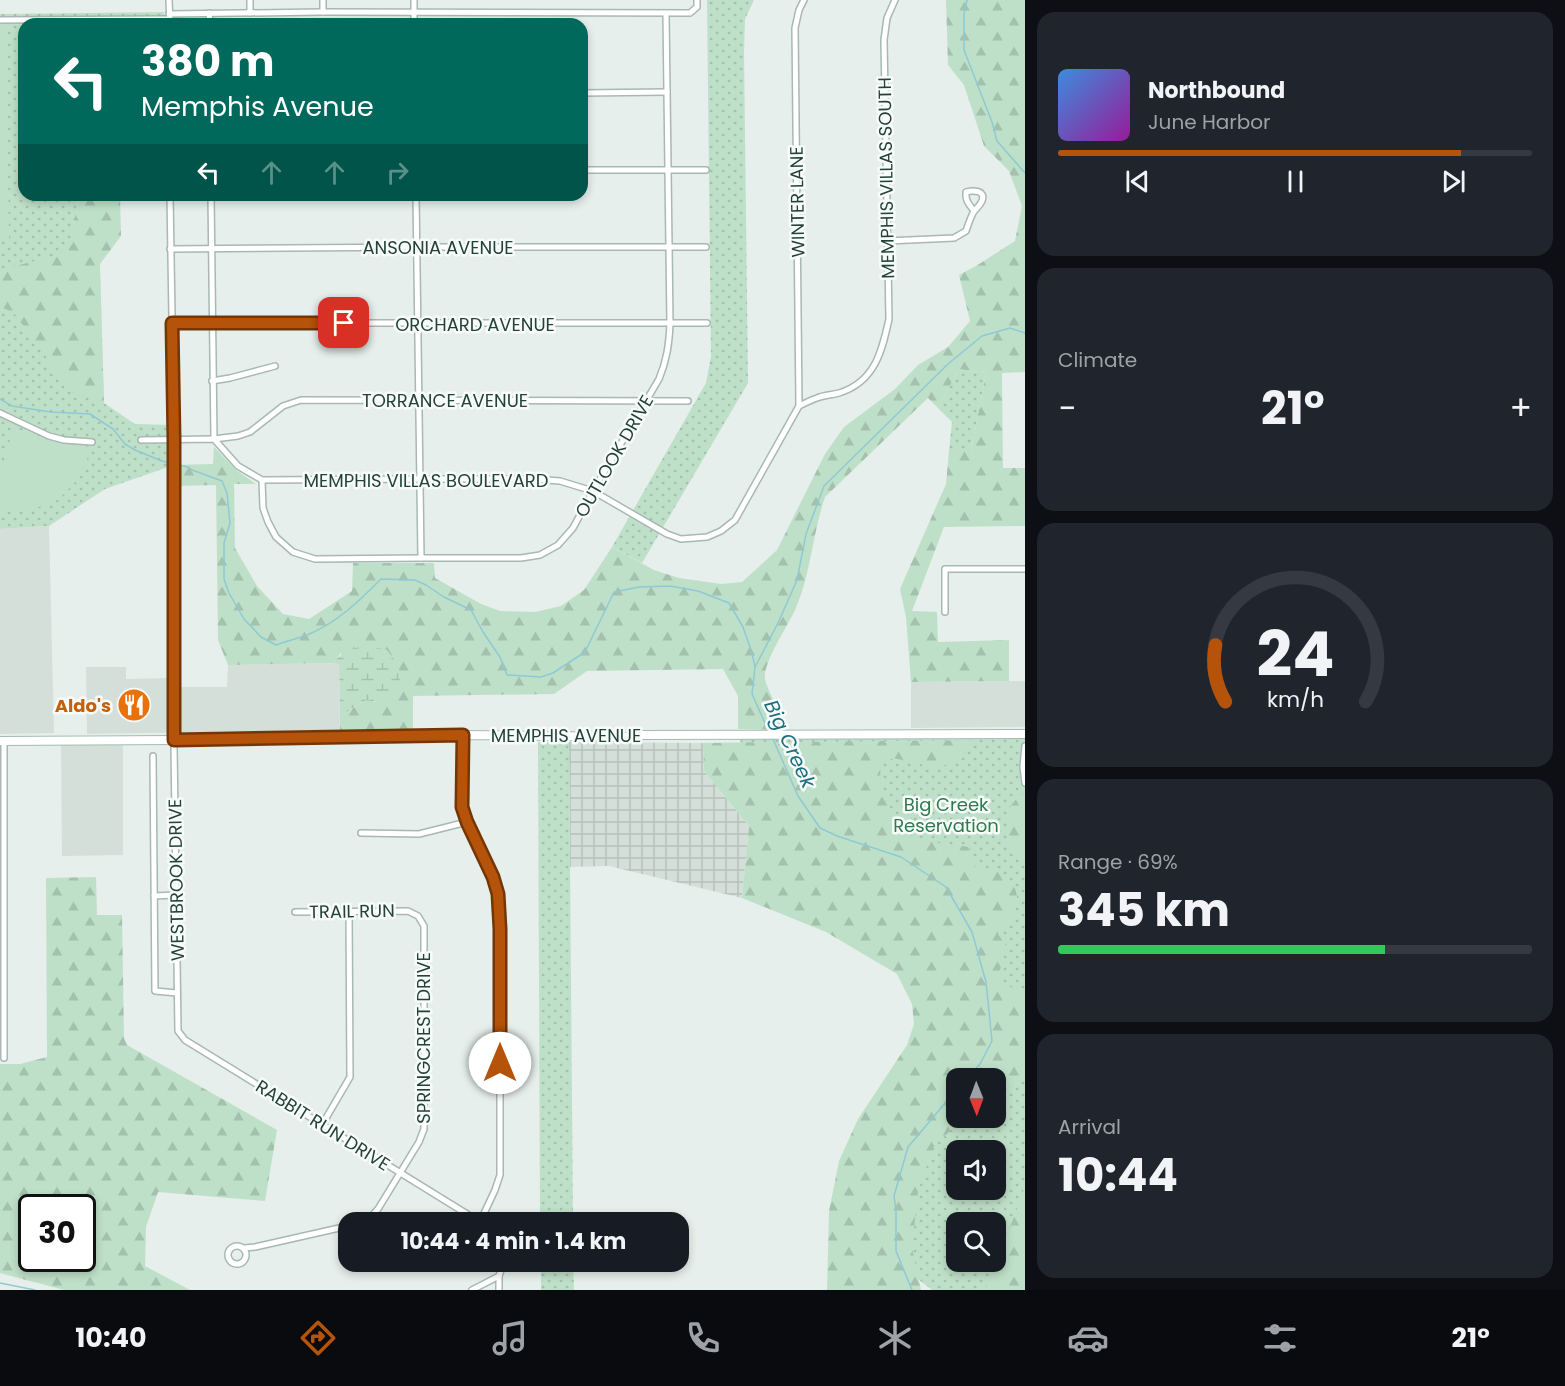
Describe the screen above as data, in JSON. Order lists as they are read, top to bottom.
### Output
{
  "streets": {
    "main road": ["MEMPHIS AVENUE"],
    "street": [
      "MEMPHIS VILLAS SOUTH",
      "WINTER LANE",
      "ANSONIA AVENUE",
      "ORCHARD AVENUE",
      "TORRANCE AVENUE",
      "OUTLOOK DRIVE",
      "MEMPHIS VILLAS BOULEVARD",
      "WESTBROOK DRIVE",
      "TRAIL RUN",
      "SPRINGCREST DRIVE",
      "RABBIT RUN DRIVE"
    ]
  },
  "crossings": [
    ["MEMPHIS VILLAS SOUTH", "WINTER LANE"],
    ["MEMPHIS VILLAS SOUTH", "MEMPHIS VILLAS BOULEVARD"],
    ["WINTER LANE", "MEMPHIS VILLAS BOULEVARD"],
    ["ANSONIA AVENUE", "OUTLOOK DRIVE"],
    ["ANSONIA AVENUE", "WESTBROOK DRIVE"],
    ["ORCHARD AVENUE", "OUTLOOK DRIVE"],
    ["ORCHARD AVENUE", "WESTBROOK DRIVE"],
    ["TORRANCE AVENUE", "OUTLOOK DRIVE"],
    ["OUTLOOK DRIVE", "MEMPHIS VILLAS BOULEVARD"],
    ["MEMPHIS AVENUE", "WESTBROOK DRIVE"],
    ["WESTBROOK DRIVE", "RABBIT RUN DRIVE"],
    ["TRAIL RUN", "SPRINGCREST DRIVE"],
    ["SPRINGCREST DRIVE", "RABBIT RUN DRIVE"]
  ],
  "water": ["Big Creek"],
  "parks": ["Big Creek Reservation"],
  "places": {
    "restaurant": ["Aldo's"]
  },
  "north": "bottom",
  "page": {
    "turn": ["380 m", "Memphis Avenue"],
    "song": ["Northbound", "June Harbor"],
    "tile": [
      "Climate",
      ["Range · 69%", "345 km"],
      ["Arrival", "10:44"]
    ],
    "heat": ["−", "21°", "+"],
    "limit": "30",
    "trip": "10:44 · 4 min · 1.4 km",
    "tabs": ["10:40", "21°"],
    "gauge": ["24", "km/h"]
  }
}
